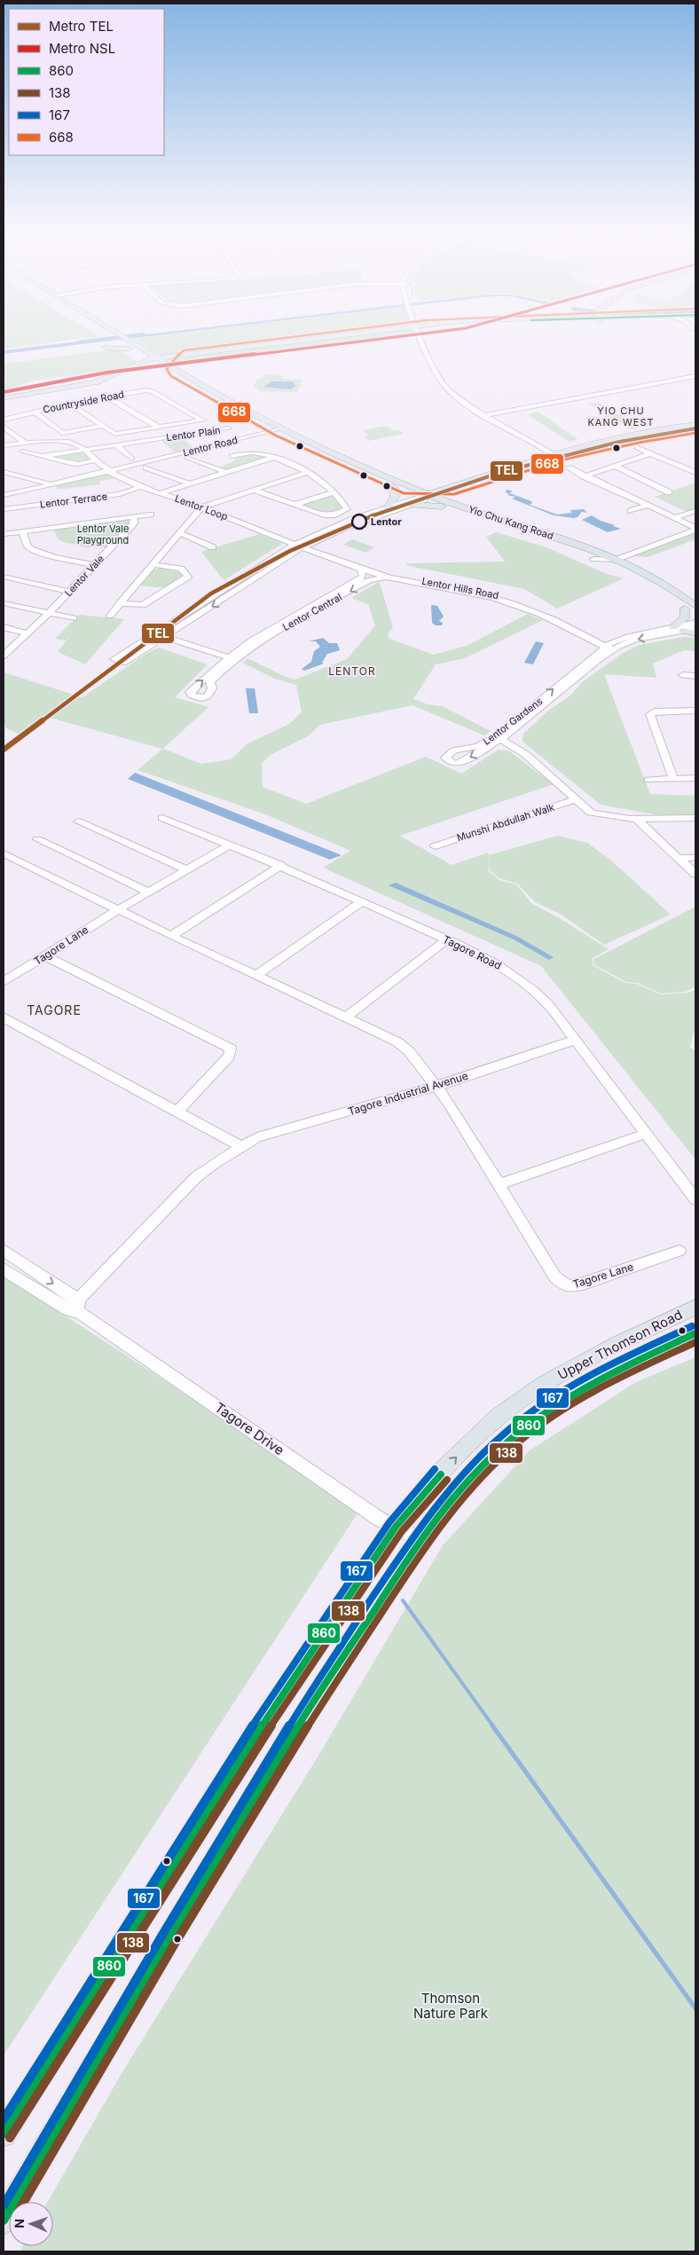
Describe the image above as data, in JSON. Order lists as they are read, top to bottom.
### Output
{
  "streets": {
    "main road": ["Yio Chu Kang Road", "Upper Thomson Road"],
    "street": [
      "Countryside Road",
      "Lentor Plain",
      "Lentor Road",
      "Lentor Terrace",
      "Lentor Loop",
      "Lentor Vale",
      "Lentor Hills Road",
      "Lentor Central",
      "Lentor Gardens",
      "Munshi Abdullah Walk",
      "Tagore Lane",
      "Tagore Road",
      "Tagore Industrial Avenue",
      "Tagore Drive"
    ]
  },
  "crossings": [
    ["Lentor Plain", "Lentor Loop"],
    ["Lentor Road", "Lentor Loop"],
    ["Lentor Road", "Yio Chu Kang Road"],
    ["Lentor Terrace", "Lentor Loop"],
    ["Lentor Loop", "Lentor Hills Road"],
    ["Lentor Hills Road", "Lentor Central"],
    ["Lentor Hills Road", "Lentor Gardens"],
    ["Tagore Lane", "Tagore Road"],
    ["Tagore Lane", "Tagore Industrial Avenue"],
    ["Tagore Road", "Tagore Industrial Avenue"],
    ["Tagore Industrial Avenue", "Tagore Drive"],
    ["Upper Thomson Road", "Tagore Drive"]
  ],
  "districts": ["YIO CHU KANG WEST", "LENTOR", "TAGORE"],
  "parks": ["Lentor Vale Playground", "Thomson Nature Park"],
  "places": ["Lentor"],
  "lines": [
    "metro line NSL",
    "transit line 668",
    "metro line TEL",
    "transit line 167",
    "transit line 860",
    "transit line 138"
  ],
  "legend": [
    "Metro TEL",
    "Metro NSL",
    "860",
    "138",
    "167",
    "668"
  ],
  "north": "left"
}
